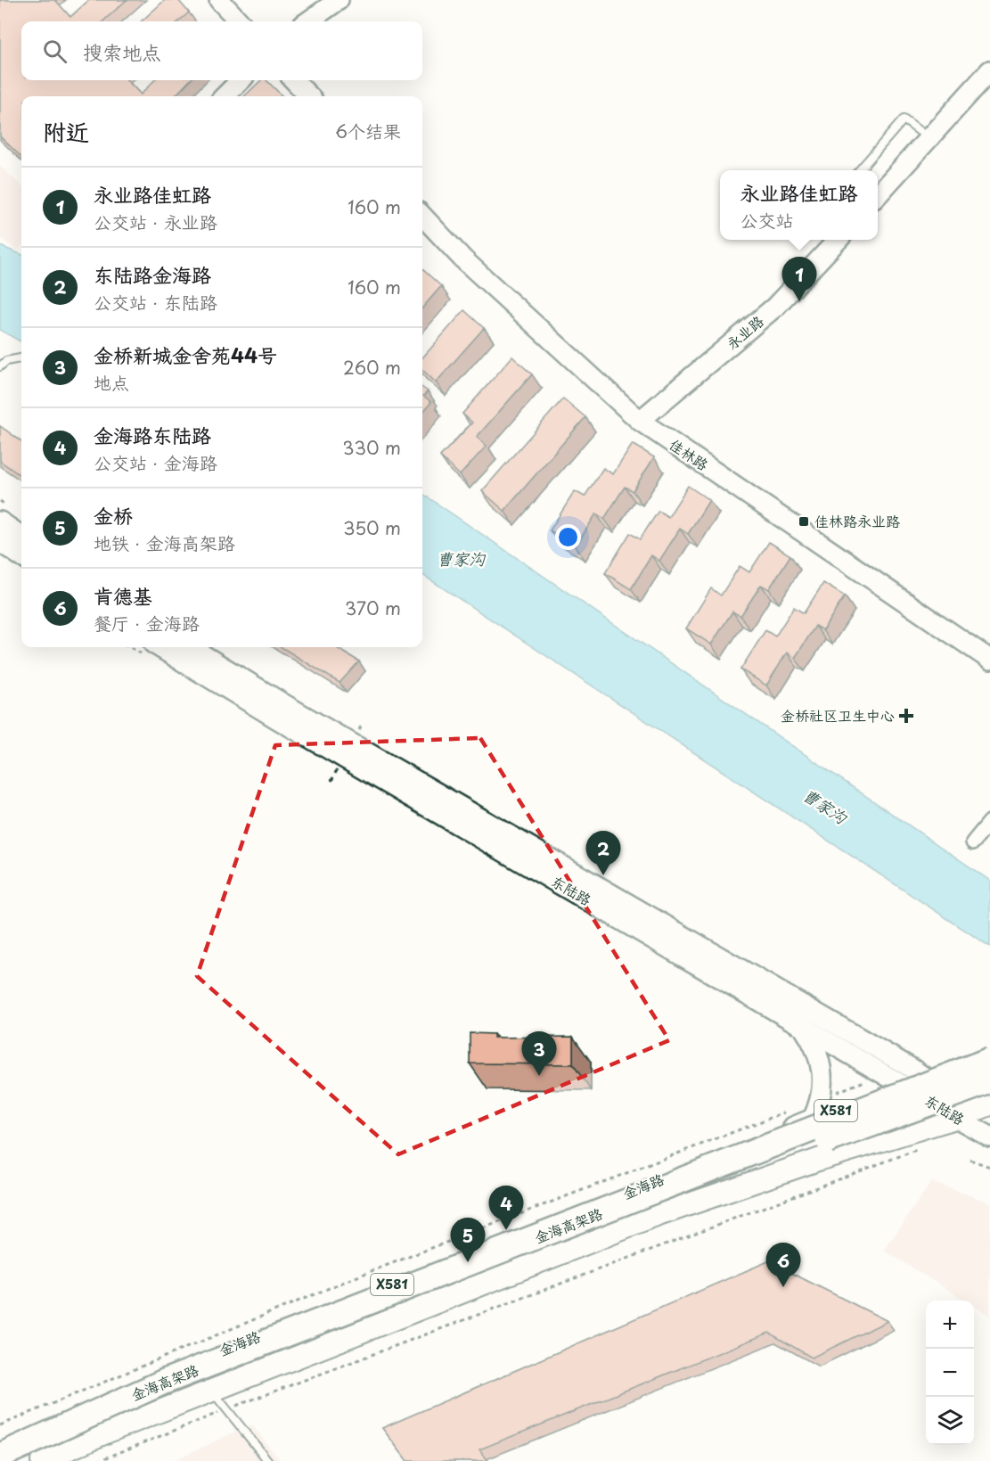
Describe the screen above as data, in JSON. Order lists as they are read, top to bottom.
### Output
{
  "streets": {
    "highway": ["金海高架路"],
    "main road": [
      "永业路",
      "佳林路",
      "东陆路",
      "X581",
      "金海路"
    ]
  },
  "crossings": [
    ["永业路", "佳林路"],
    ["东陆路", "X581"],
    ["东陆路", "金海路"]
  ],
  "water": ["曹家沟"],
  "places": {
    "transit": ["佳林路永业路"],
    "health": ["金桥社区卫生中心"]
  },
  "page": {
    "search": "搜索地点",
    "heading": ["附近", "6个结果"],
    "list": [
      {
        "mark": "1",
        "name": "永业路佳虹路",
        "note": "公交站 · 永业路",
        "value": "160 m"
      },
      {
        "mark": "2",
        "name": "东陆路金海路",
        "note": "公交站 · 东陆路",
        "value": "160 m"
      },
      {
        "mark": "3",
        "name": "金桥新城金舍苑44号",
        "note": "地点",
        "value": "260 m"
      },
      {
        "mark": "4",
        "name": "金海路东陆路",
        "note": "公交站 · 金海路",
        "value": "330 m"
      },
      {
        "mark": "5",
        "name": "金桥",
        "note": "地铁 · 金海高架路",
        "value": "350 m"
      },
      {
        "mark": "6",
        "name": "肯德基",
        "note": "餐厅 · 金海路",
        "value": "370 m"
      }
    ],
    "popup": ["永业路佳虹路", "公交站"],
    "pins": [
      "1",
      "2",
      "3",
      "4",
      "5",
      "6"
    ],
    "map_buttons": ["+", "−"]
  }
}
